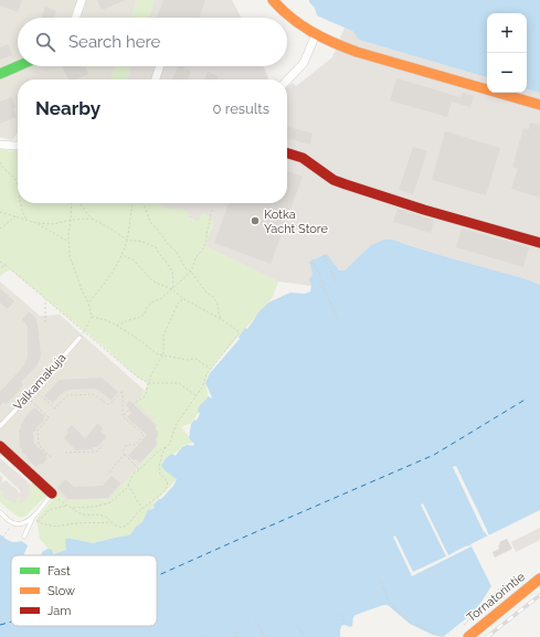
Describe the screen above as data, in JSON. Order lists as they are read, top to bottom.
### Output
{
  "streets": {
    "street": ["Tornatorintie"],
    "lane": ["Valkamakuja"]
  },
  "places": ["Kotka Yacht Store"],
  "legend": ["Fast", "Slow", "Jam"],
  "page": {
    "map_buttons": ["+", "−"],
    "search": "Search here",
    "heading": ["Nearby", "0 results"]
  }
}
